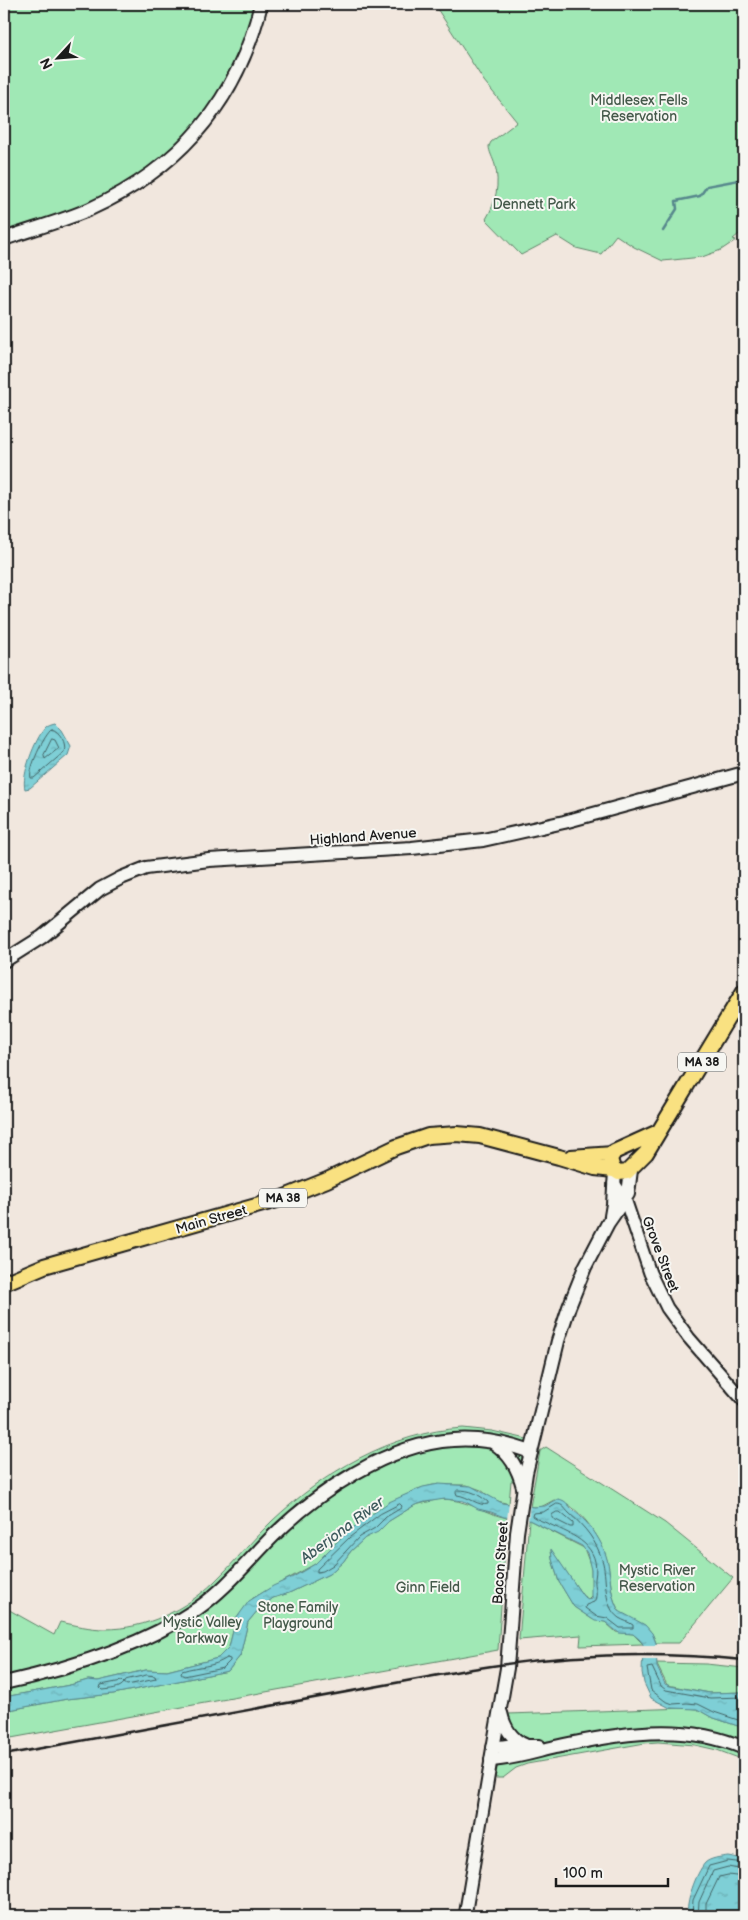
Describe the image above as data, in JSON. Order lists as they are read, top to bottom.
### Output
{
  "streets": {
    "main road": [
      "Highland Avenue",
      "MA 38",
      "Main Street",
      "Bacon Street"
    ],
    "street": ["Grove Street"]
  },
  "crossings": [
    ["MA 38", "Main Street"],
    ["MA 38", "Grove Street"],
    ["MA 38", "Bacon Street"],
    ["Main Street", "Grove Street"],
    ["Main Street", "Bacon Street"],
    ["Grove Street", "Bacon Street"]
  ],
  "water": ["Aberjona River"],
  "parks": [
    "Middlesex Fells Reservation",
    "Dennett Park",
    "Mystic River Reservation",
    "Ginn Field",
    "Stone Family Playground",
    "Mystic Valley Parkway"
  ],
  "scale_bar": "100 m",
  "north": "bottom left"
}
